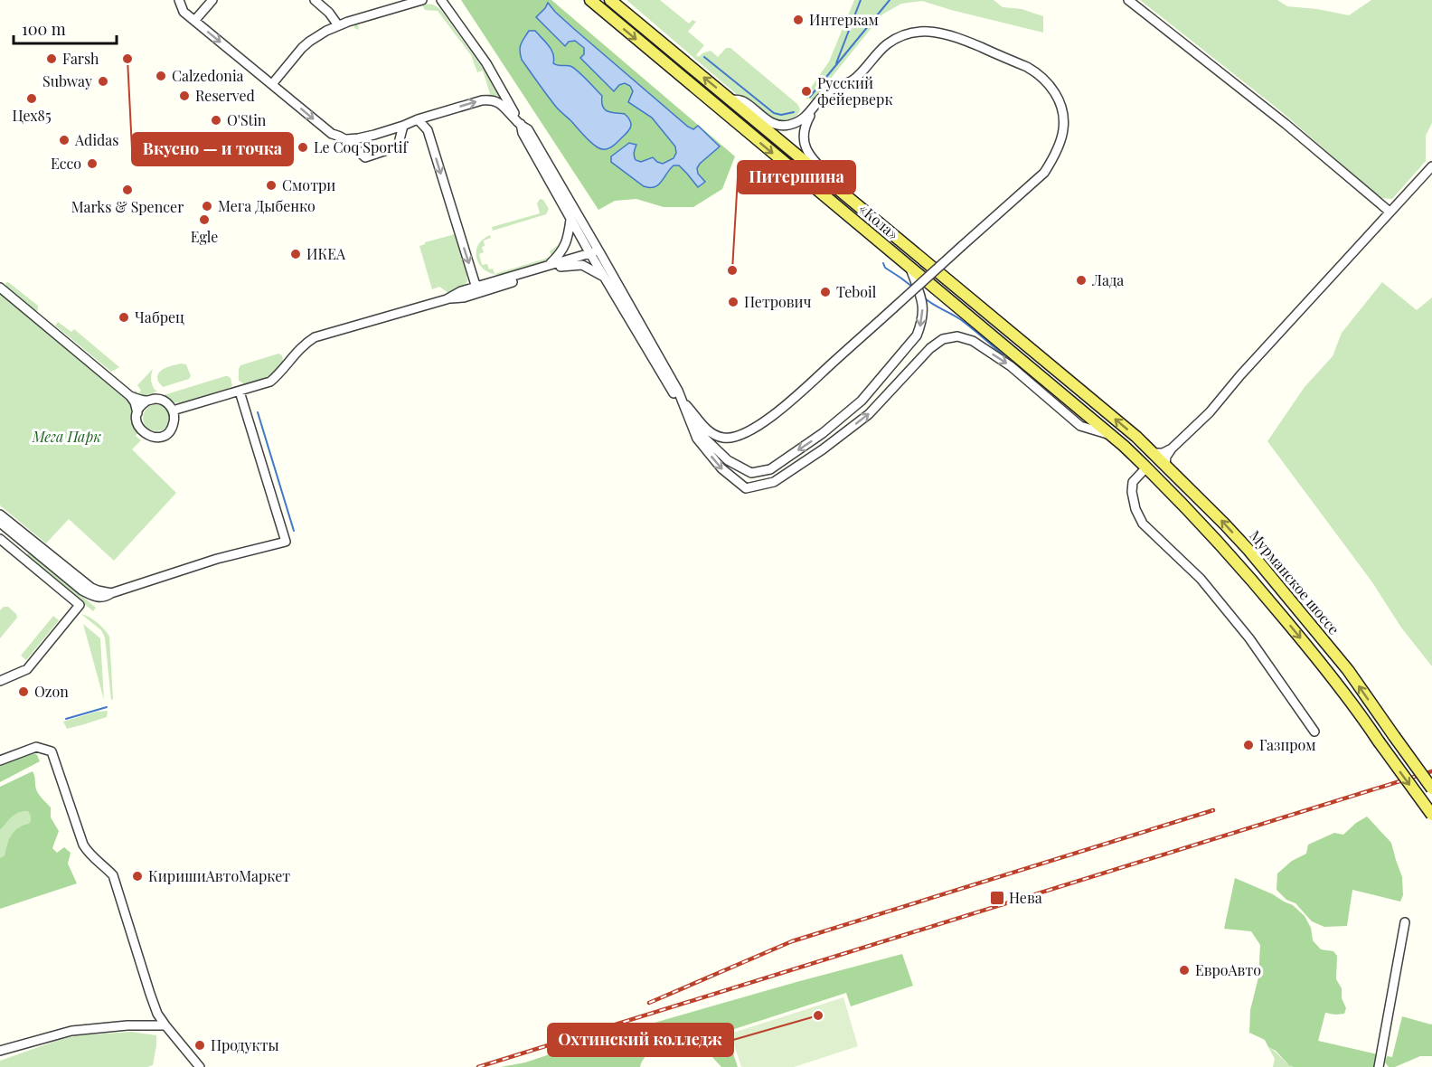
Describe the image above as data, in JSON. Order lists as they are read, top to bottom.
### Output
{
  "streets": {
    "main road": ["«Кола»", "Мурманское шоссе"]
  },
  "crossings": [
    ["«Кола»", "Мурманское шоссе"]
  ],
  "parks": ["Мега Парк"],
  "places": {
    "other": [
      "Интеркам",
      "Farsh",
      "Вкусно — и точка",
      "Calzedonia",
      "Subway",
      "Русский фейерверк",
      "Reserved",
      "Цех85",
      "O'Stin",
      "Adidas",
      "Le Coq Sportif",
      "Ecco",
      "Смотри",
      "Marks & Spencer",
      "Мега Дыбенко",
      "Egle",
      "ИКЕА",
      "Питершина",
      "Лада",
      "Teboil",
      "Петрович",
      "Чабрец",
      "Ozon",
      "Газпром",
      "КиришиАвтоМаркет",
      "ЕвроАвто",
      "Охтинский колледж",
      "Продукты"
    ],
    "transit": ["Нева"]
  },
  "scale_bar": "100 m"
}
